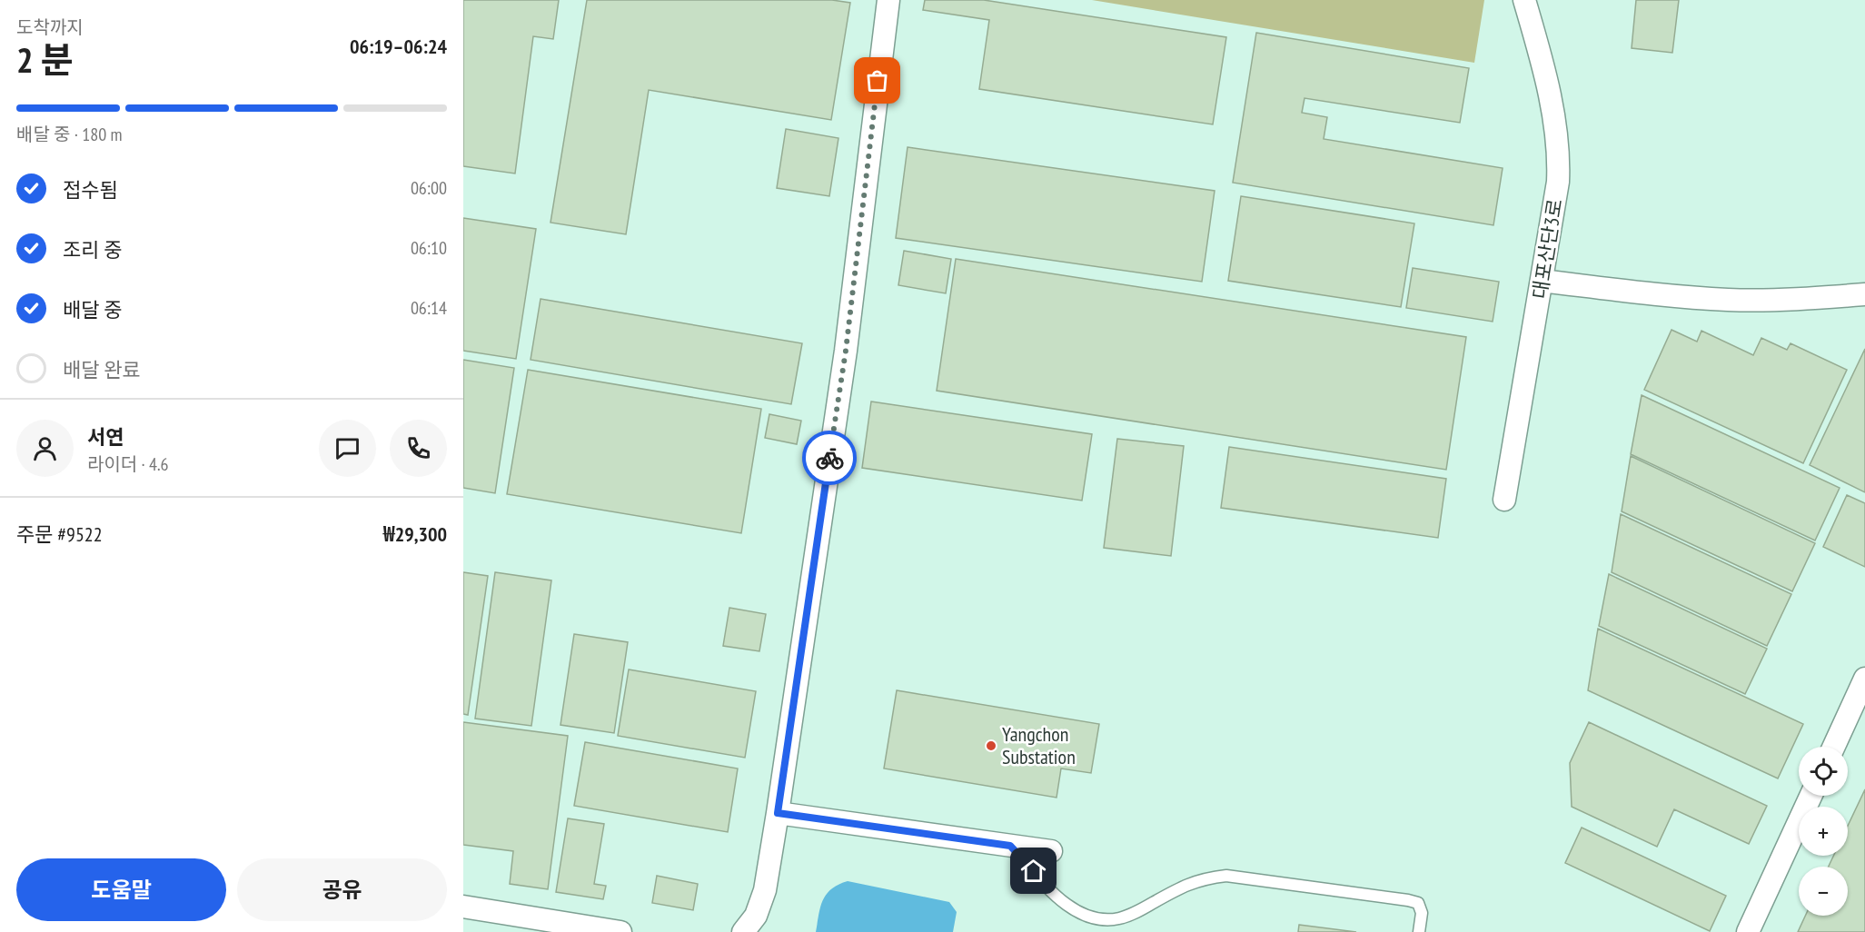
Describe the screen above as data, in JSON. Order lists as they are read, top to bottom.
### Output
{
  "streets": {
    "street": ["대포산단3로"]
  },
  "places": ["Yangchon Substation"],
  "page": {
    "heading": ["2 분", "도착까지", "06:19–06:24"],
    "panel": [
      "서연",
      "라이더 · 4.6",
      "주문 #9522",
      "₩29,300"
    ],
    "bar": "배달 중 · 180 m",
    "list": [
      ["접수됨", "06:00"],
      ["조리 중", "06:10"],
      ["배달 중", "06:14"],
      "배달 완료"
    ],
    "map_buttons": ["+", "−"],
    "buttons": ["도움말", "공유"]
  }
}
